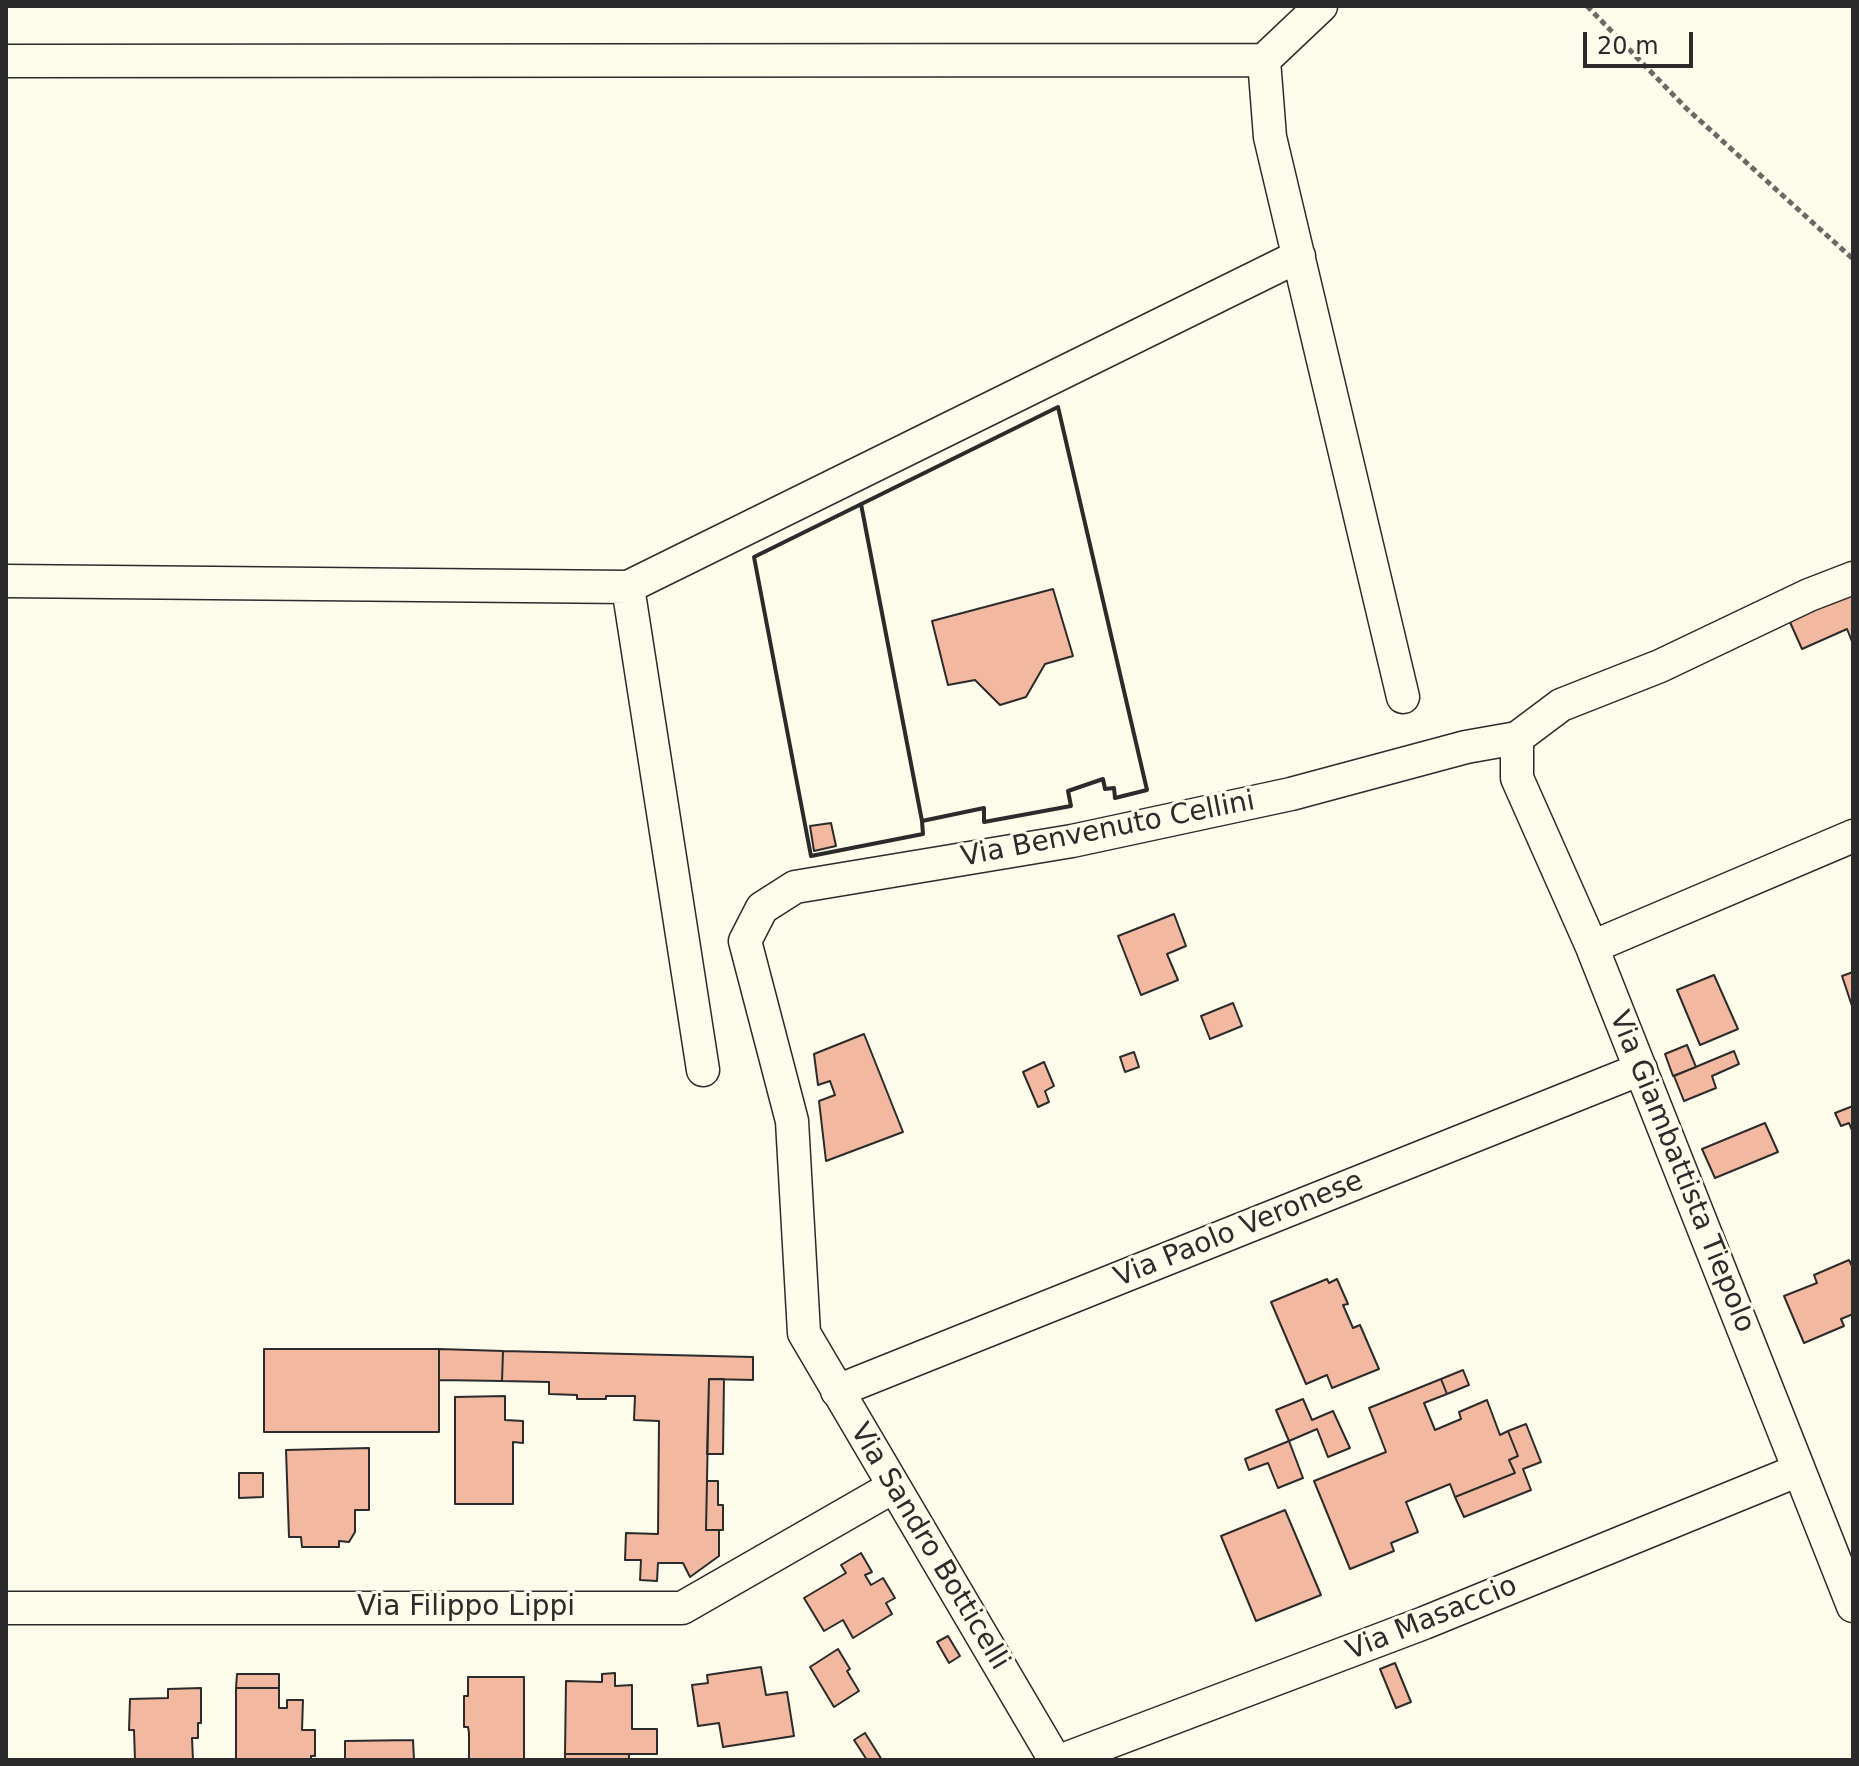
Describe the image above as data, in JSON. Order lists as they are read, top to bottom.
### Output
{
  "streets": {
    "street": [
      "Via Benvenuto Cellini",
      "Via Giambattista Tiepolo",
      "Via Paolo Veronese",
      "Via Sandro Botticelli",
      "Via Filippo Lippi",
      "Via Masaccio"
    ]
  },
  "crossings": [
    ["Via Benvenuto Cellini", "Via Giambattista Tiepolo"],
    ["Via Benvenuto Cellini", "Via Sandro Botticelli"],
    ["Via Giambattista Tiepolo", "Via Paolo Veronese"],
    ["Via Giambattista Tiepolo", "Via Masaccio"],
    ["Via Paolo Veronese", "Via Sandro Botticelli"],
    ["Via Sandro Botticelli", "Via Filippo Lippi"]
  ],
  "scale_bar": "20 m"
}
